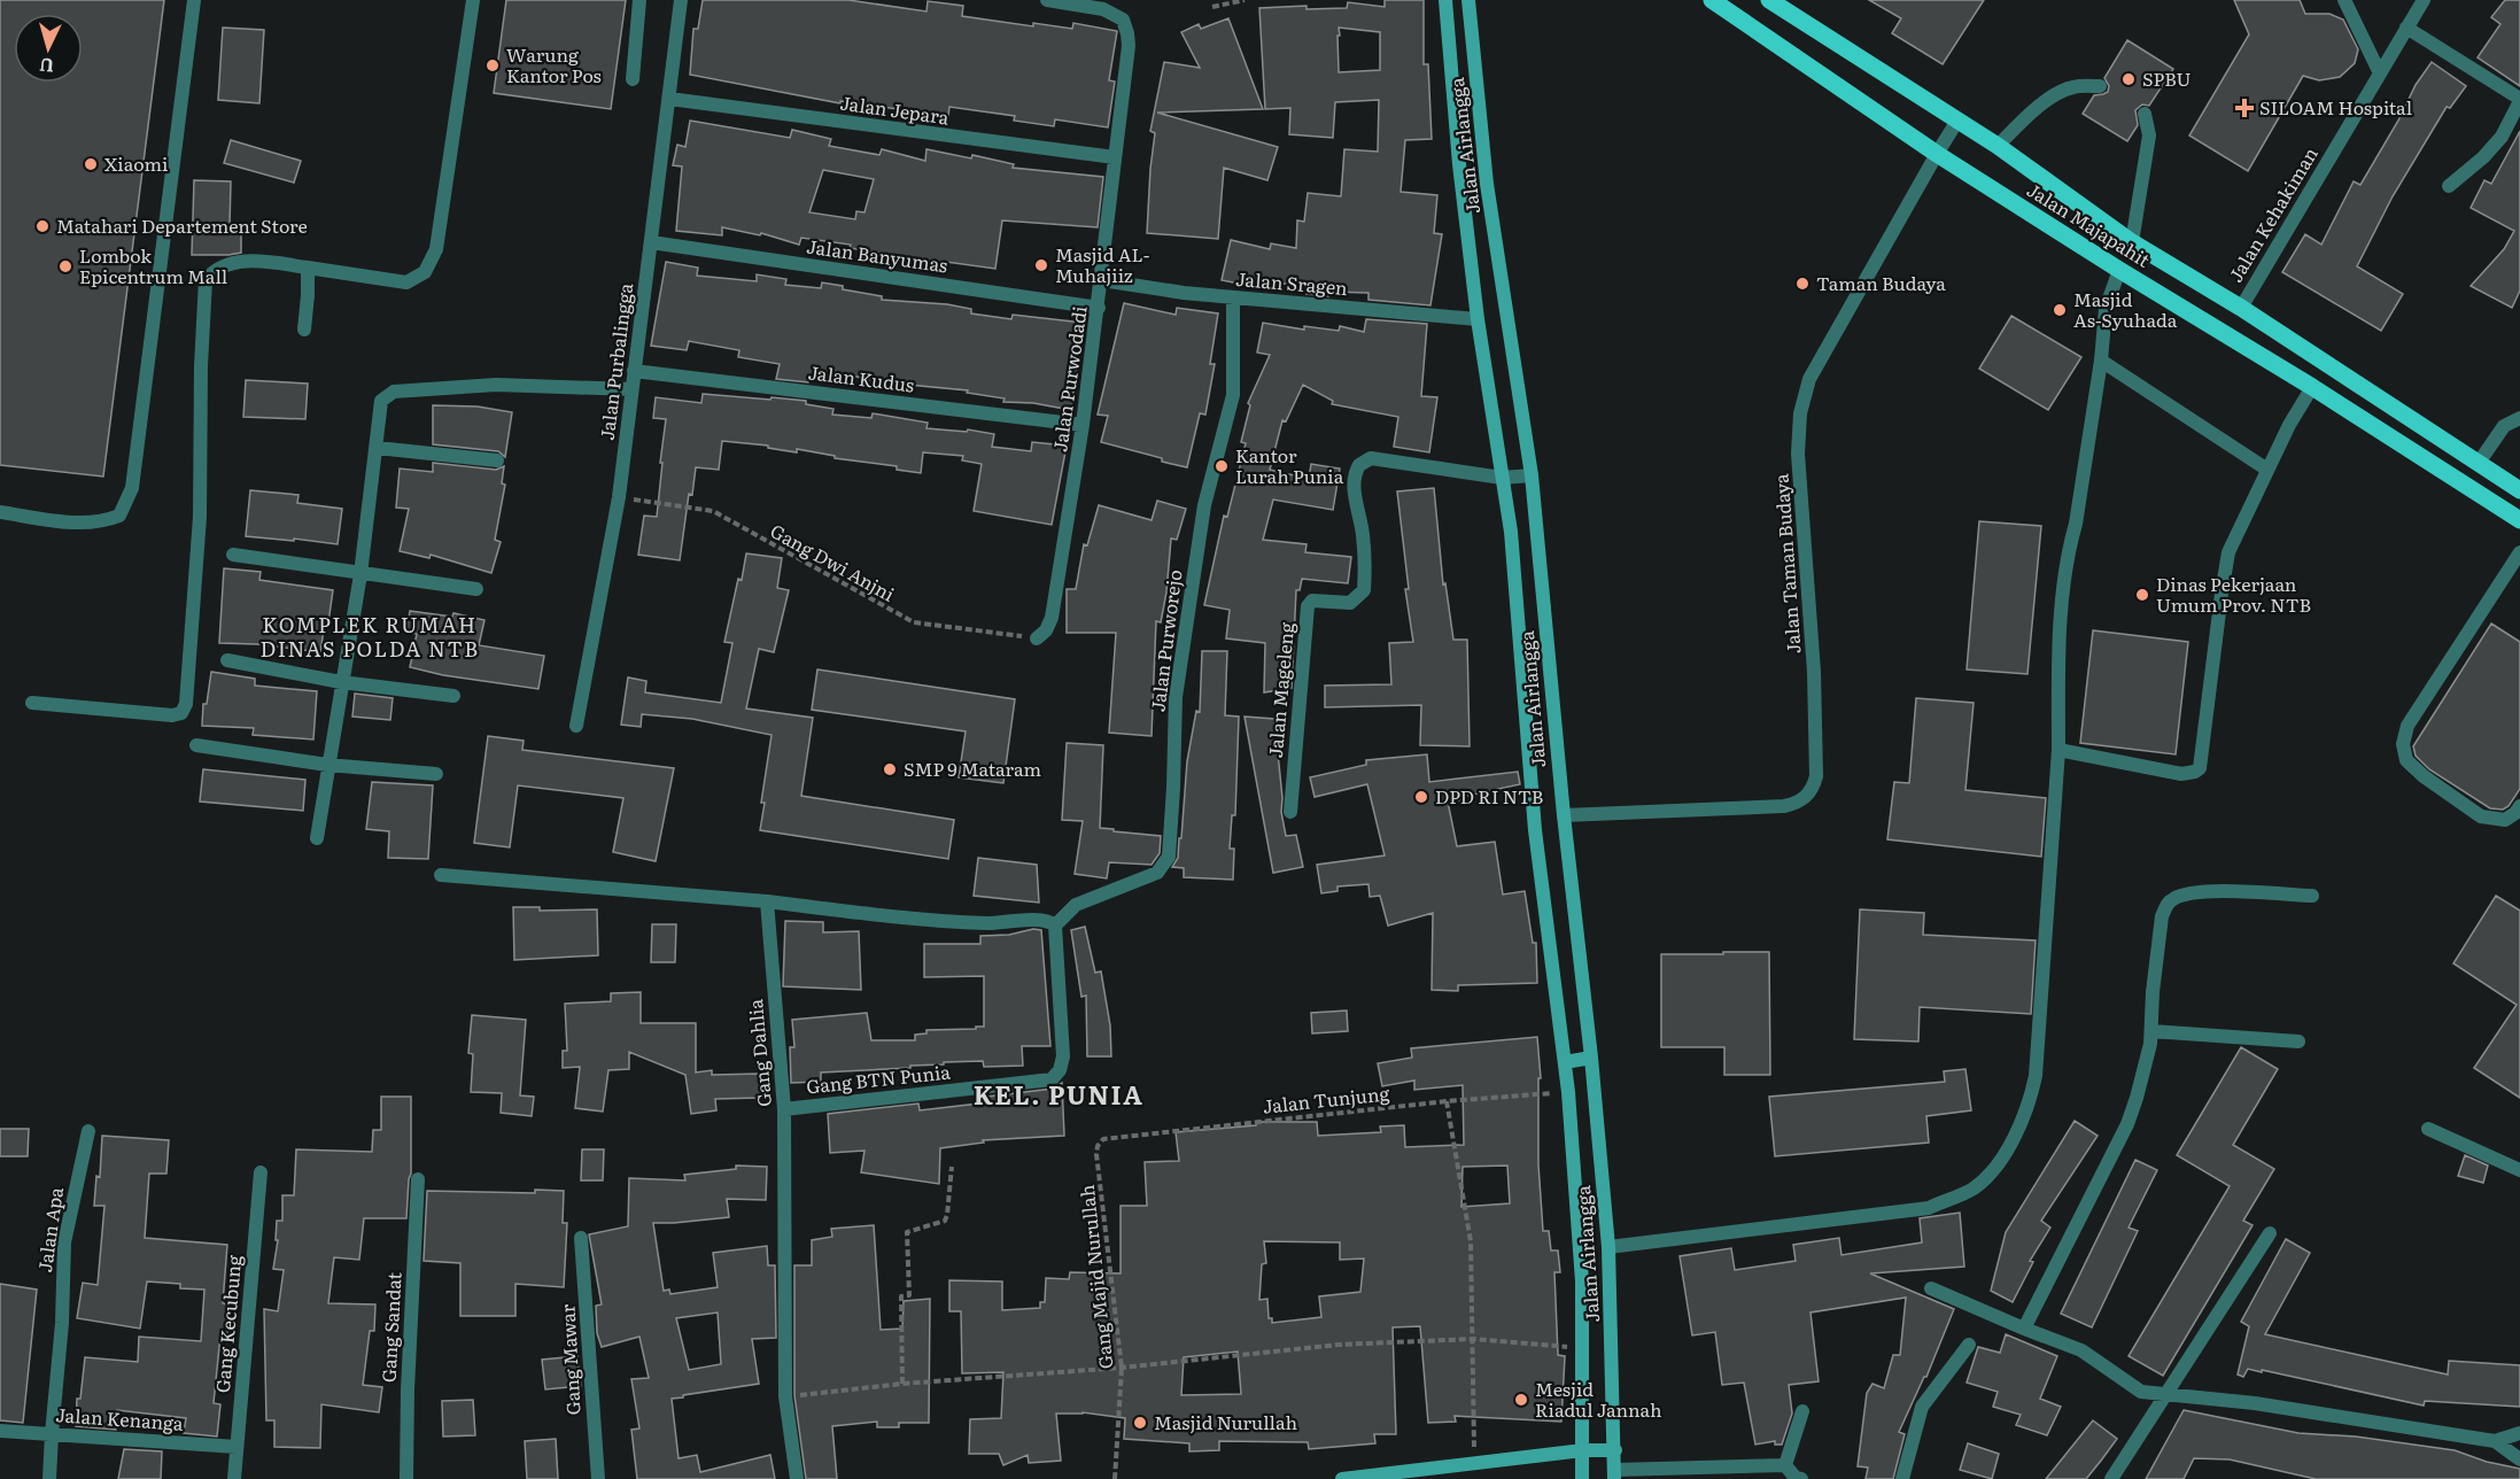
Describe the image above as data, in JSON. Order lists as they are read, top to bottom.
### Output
{
  "streets": {
    "main road": ["Jalan Airlangga", "Jalan Majapahit"],
    "street": [
      "Jalan Jepara",
      "Jalan Kehakiman",
      "Jalan Banyumas",
      "Jalan Sragen",
      "Jalan Purbalingga",
      "Jalan Kudus",
      "Jalan Purwodadi",
      "Jalan Taman Budaya",
      "Jalan Purworejo",
      "Jalan Mageleng",
      "Gang Dahlia",
      "Gang BTN Punia",
      "Jalan Apa",
      "Gang Kecubung",
      "Gang Sandat",
      "Gang Mawar",
      "Jalan Kenanga"
    ],
    "path": ["Gang Dwi Anjni", "Jalan Tunjung", "Gang Majid Nurullah"]
  },
  "crossings": [
    ["Jalan Jepara", "Jalan Purbalingga"],
    ["Jalan Jepara", "Jalan Purwodadi"],
    ["Jalan Airlangga", "Jalan Sragen"],
    ["Jalan Airlangga", "Jalan Taman Budaya"],
    ["Jalan Airlangga", "Jalan Mageleng"],
    ["Jalan Airlangga", "Jalan Tunjung"],
    ["Jalan Kehakiman", "Jalan Majapahit"],
    ["Jalan Majapahit", "Jalan Taman Budaya"],
    ["Jalan Banyumas", "Jalan Purbalingga"],
    ["Jalan Banyumas", "Jalan Purwodadi"],
    ["Jalan Sragen", "Jalan Purwodadi"],
    ["Jalan Sragen", "Jalan Purworejo"],
    ["Jalan Purbalingga", "Jalan Kudus"],
    ["Jalan Purbalingga", "Gang Dwi Anjni"],
    ["Jalan Kudus", "Jalan Purwodadi"],
    ["Jalan Purwodadi", "Gang Dwi Anjni"],
    ["Jalan Purworejo", "Gang BTN Punia"],
    ["Gang Dahlia", "Gang BTN Punia"],
    ["Jalan Tunjung", "Gang Majid Nurullah"],
    ["Jalan Apa", "Jalan Kenanga"],
    ["Gang Kecubung", "Jalan Kenanga"]
  ],
  "districts": ["KOMPLEK RUMAH DINAS POLDA NTB", "KEL. PUNIA"],
  "places": {
    "other": [
      "Warung Kantor Pos",
      "SPBU",
      "Xiaomi",
      "Matahari Departement Store",
      "Masjid AL- Muhajiiz",
      "Lombok Epicentrum Mall",
      "Taman Budaya",
      "Masjid As-Syuhada",
      "Kantor Lurah Punia",
      "Dinas Pekerjaan Umum Prov. NTB",
      "SMP 9 Mataram",
      "DPD RI NTB",
      "Mesjid Riadul Jannah",
      "Masjid Nurullah"
    ],
    "health": ["SILOAM Hospital"]
  },
  "north": "bottom"
}
